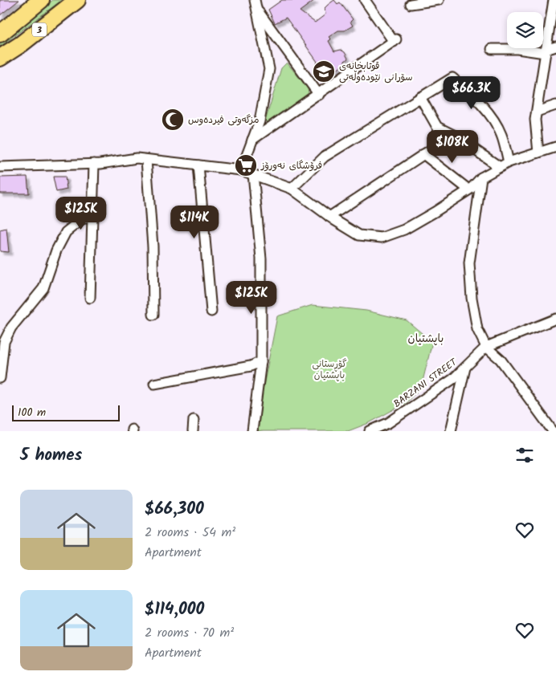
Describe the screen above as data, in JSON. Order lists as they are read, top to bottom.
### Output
{
  "streets": {
    "highway": ["3"],
    "street": ["BARZANI STREET"]
  },
  "districts": ["باپشتیان"],
  "parks": ["گۆڕستانی باپشتیان"],
  "places": {
    "school or university": ["قوتابخانەی سۆرانی نێودەوڵەتی"],
    "mosque": ["مزگەوتی فیردەوس"],
    "supermarket": ["فرۆشگای نەورۆز"]
  },
  "scale_bar": "100 m",
  "page": {
    "price": [
      "$66.3K",
      "$108K",
      "$125K",
      "$114K",
      "$125K"
    ],
    "scale": "100 m",
    "heading": "5 homes",
    "list": [
      {
        "name": "$66,300",
        "note": "2 rooms · 54 m² · Apartment"
      },
      {
        "name": "$114,000",
        "note": "2 rooms · 70 m² · Apartment"
      }
    ]
  }
}
